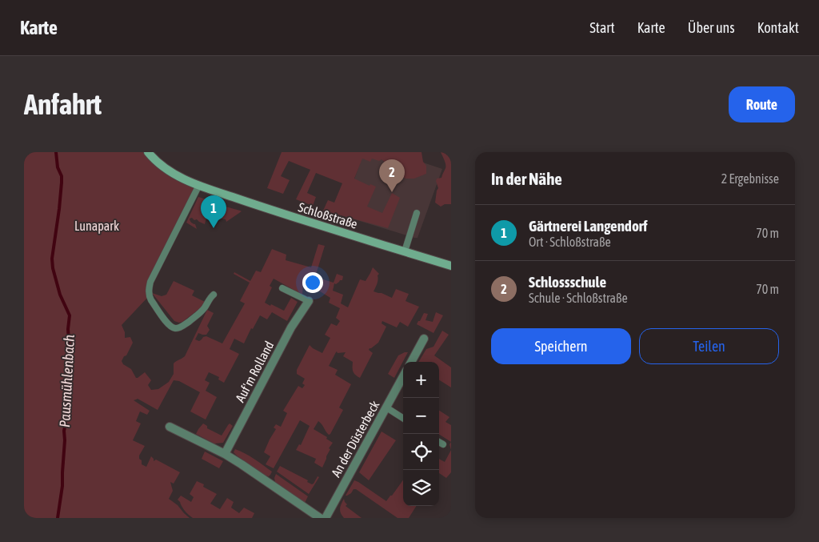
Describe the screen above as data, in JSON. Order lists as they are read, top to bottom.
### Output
{
  "streets": {
    "street": ["Schloßstraße", "Auf'm Rolland", "An der Düsterbeck"]
  },
  "water": ["Pausmühlenbach"],
  "parks": ["Lunapark"],
  "page": {
    "header": "Karte",
    "nav": [
      "Start",
      "Karte",
      "Über uns",
      "Kontakt"
    ],
    "buttons": [
      "Route",
      ["Speichern", "Teilen"]
    ],
    "title": "Anfahrt",
    "heading": ["In der Nähe", "2 Ergebnisse"],
    "pins": ["2", "1"],
    "list": [
      {
        "mark": "1",
        "name": "Gärtnerei Langendorf",
        "note": "Ort · Schloßstraße",
        "value": "70 m"
      },
      {
        "mark": "2",
        "name": "Schlossschule",
        "note": "Schule · Schloßstraße",
        "value": "70 m"
      }
    ],
    "map_buttons": ["+", "−"]
  }
}
